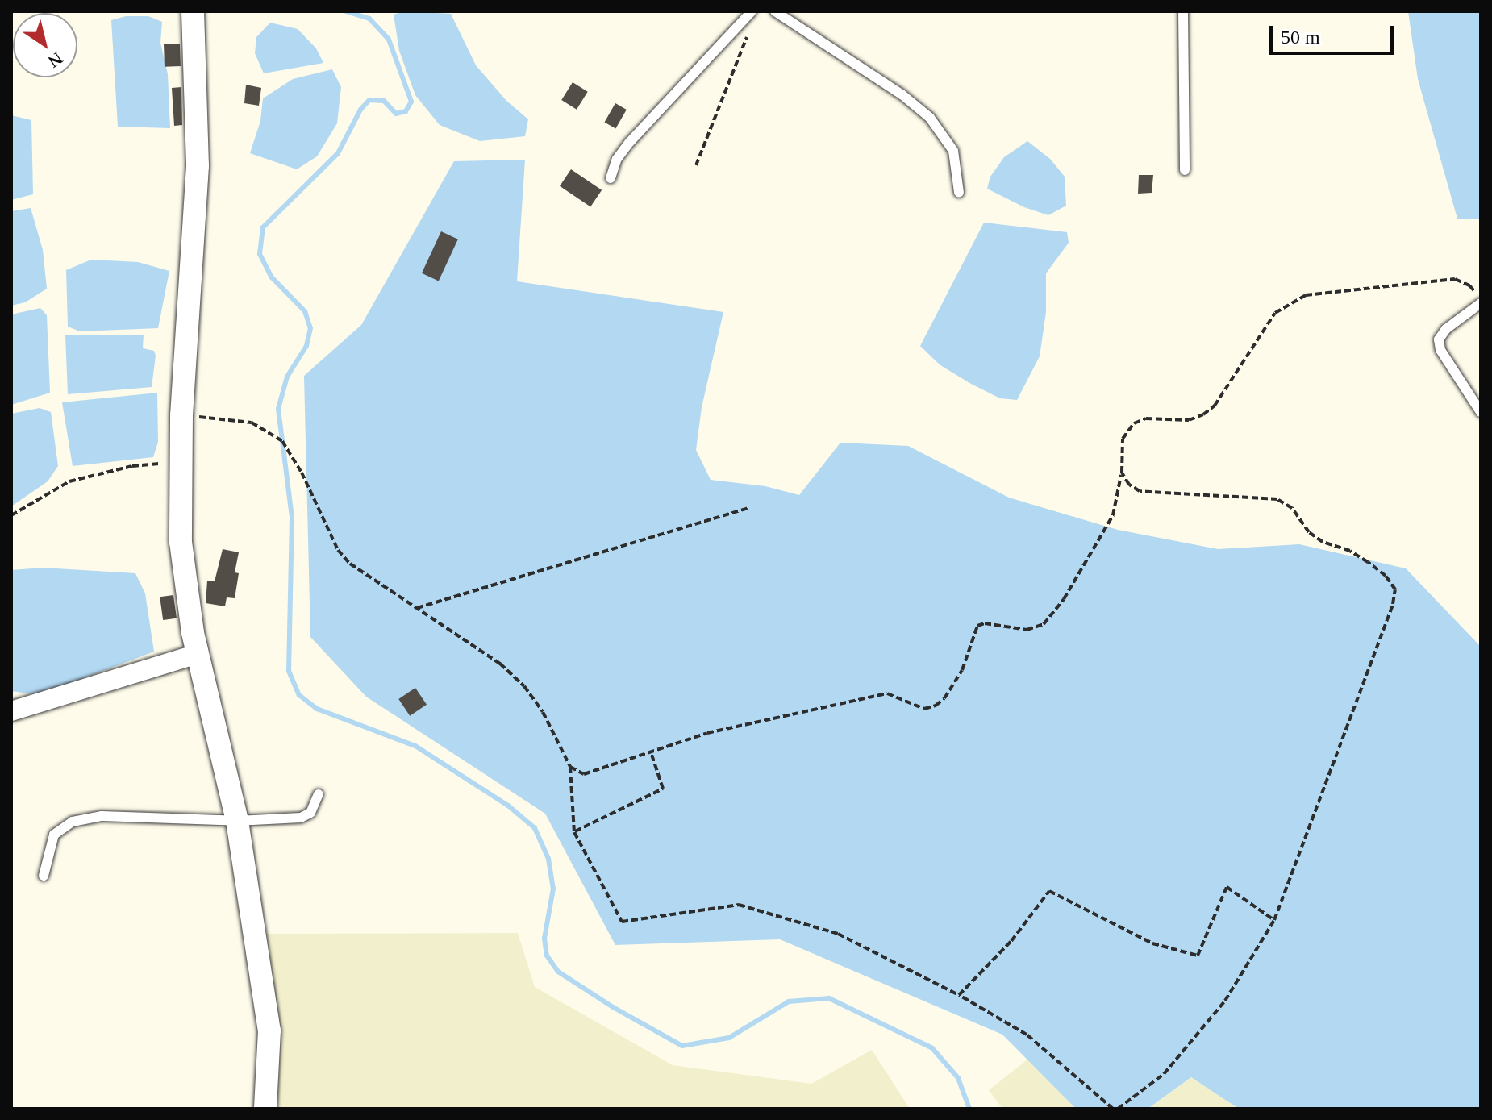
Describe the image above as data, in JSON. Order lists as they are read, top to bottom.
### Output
{
  "scale_bar": "50 m",
  "north": "bottom right"
}
